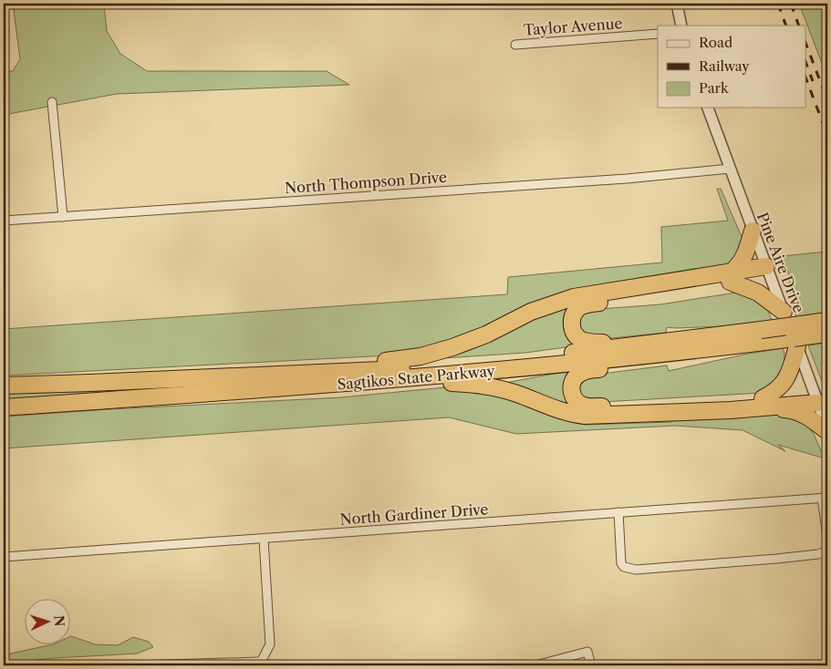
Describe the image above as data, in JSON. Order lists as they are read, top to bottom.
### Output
{
  "streets": {
    "highway": ["Sagtikos State Parkway"],
    "street": [
      "Taylor Avenue",
      "North Thompson Drive",
      "Pine Aire Drive",
      "North Gardiner Drive"
    ]
  },
  "crossings": [
    ["North Thompson Drive", "Pine Aire Drive"]
  ],
  "legend": ["Road", "Railway", "Park"],
  "north": "right"
}
